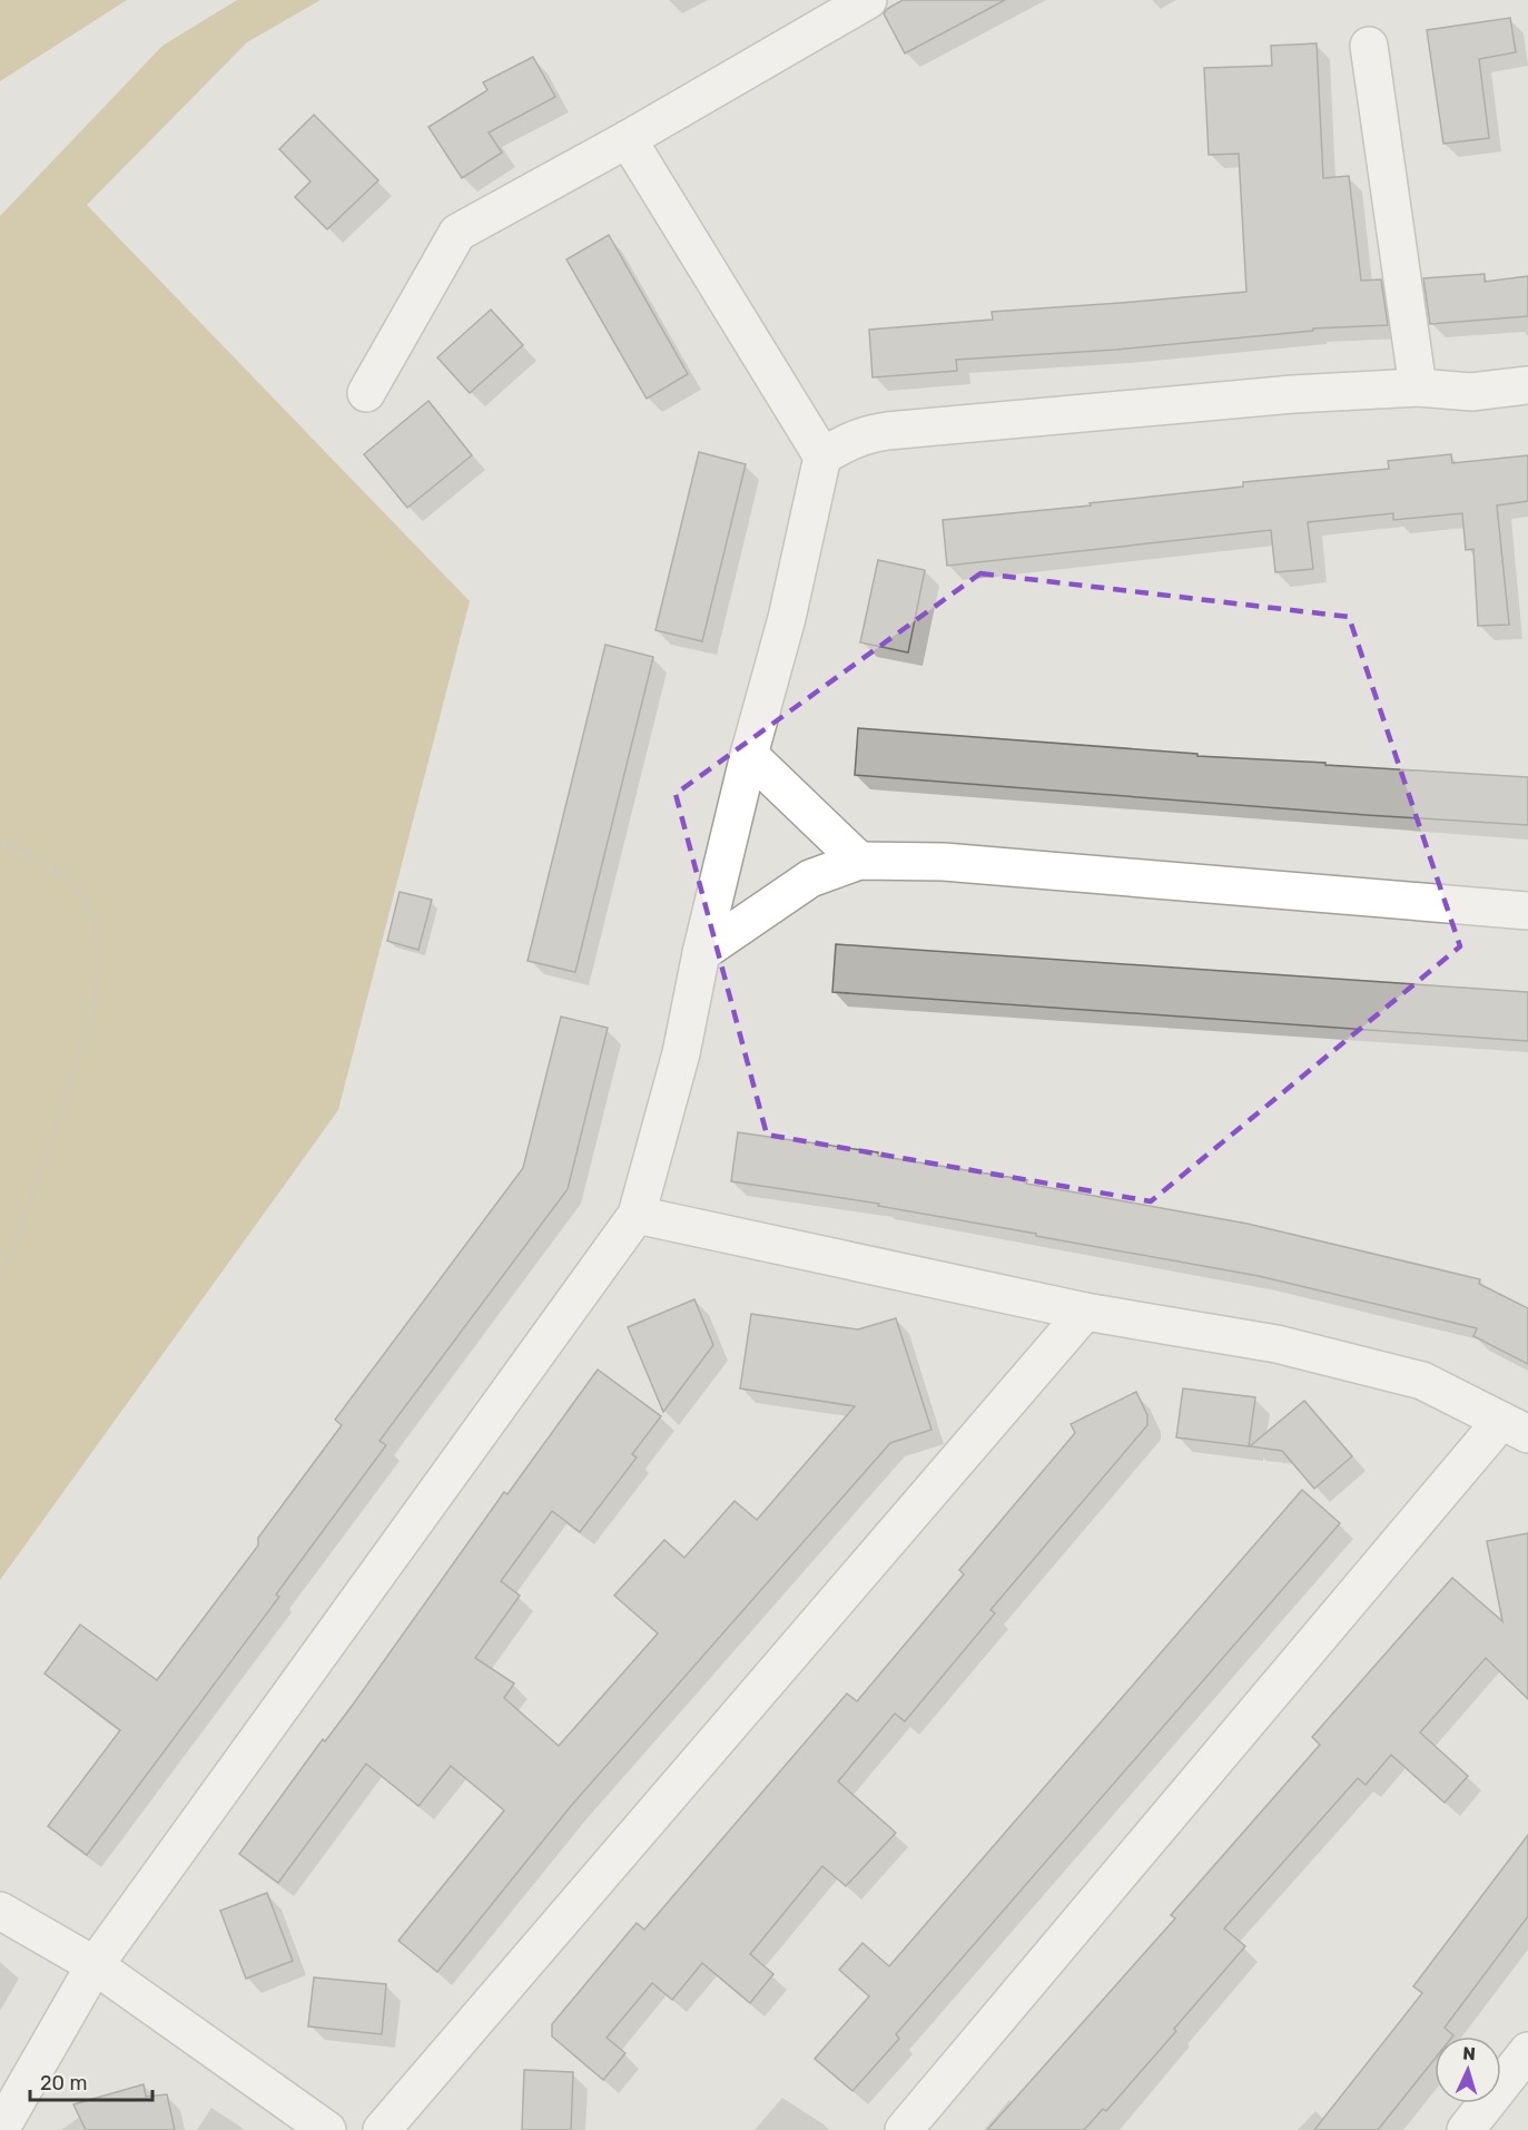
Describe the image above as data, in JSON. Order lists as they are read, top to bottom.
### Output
{
  "scale_bar": "20 m",
  "north": "top"
}
